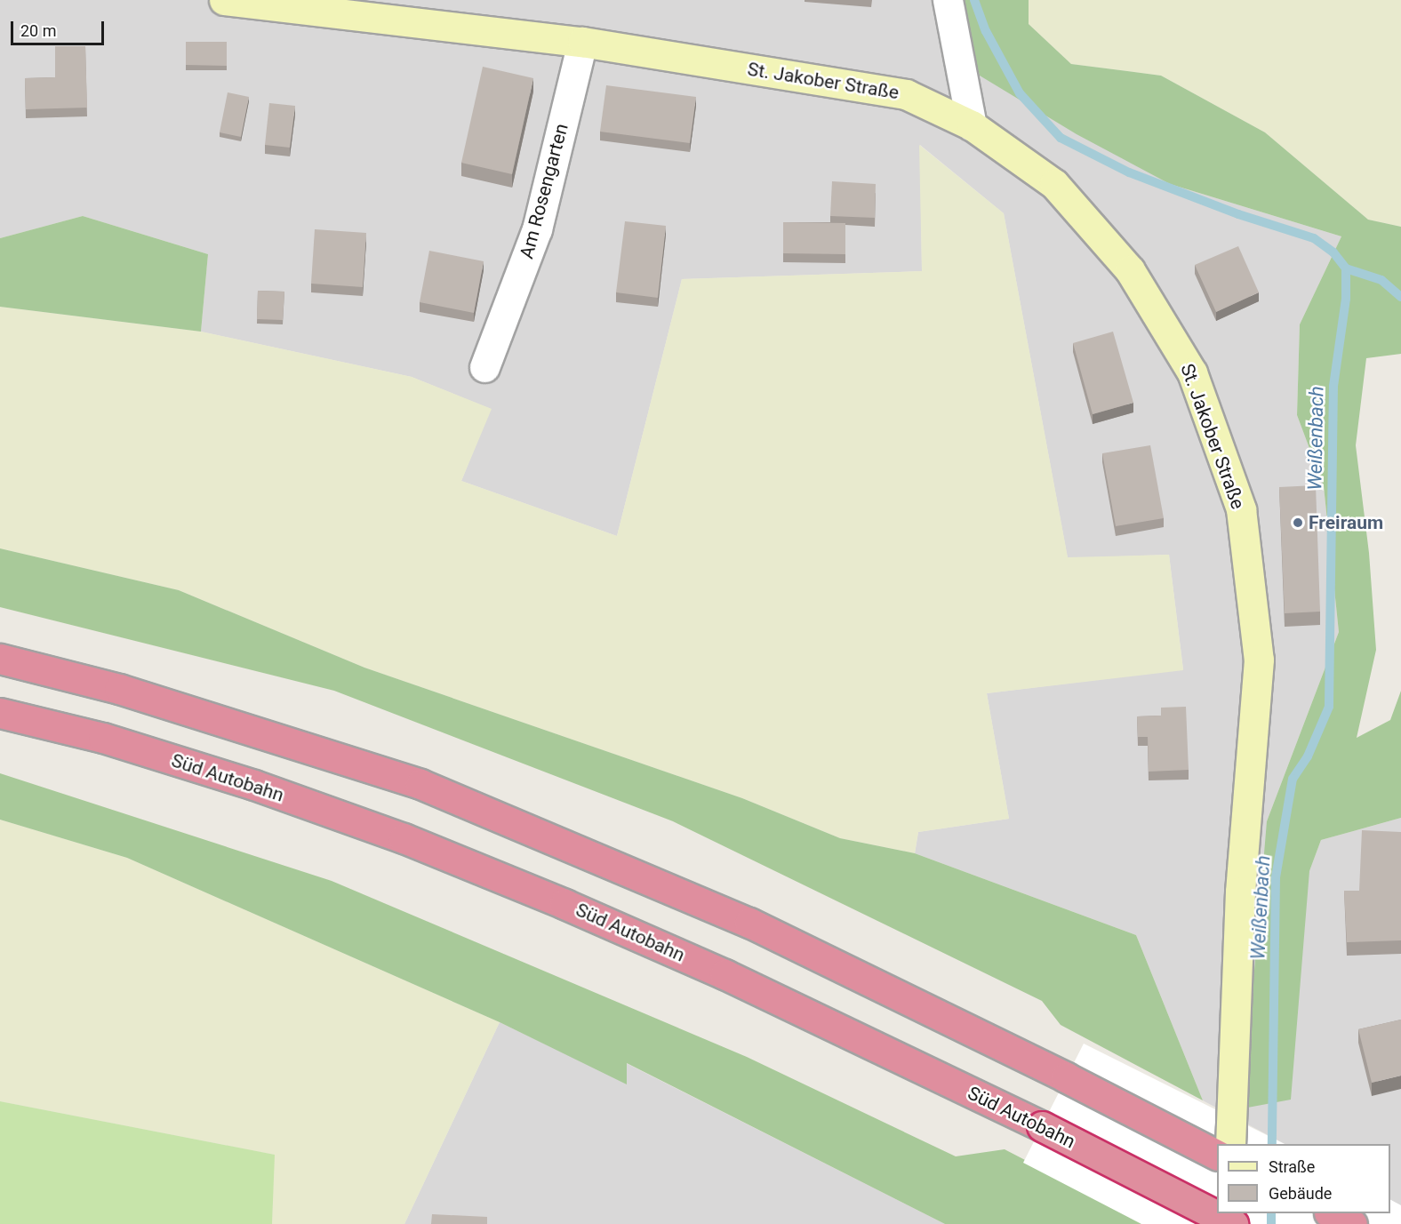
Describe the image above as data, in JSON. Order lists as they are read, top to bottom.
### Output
{
  "streets": {
    "highway": ["Süd Autobahn"],
    "main road": ["St. Jakober Straße"],
    "street": ["Am Rosengarten"]
  },
  "crossings": [
    ["St. Jakober Straße", "Am Rosengarten"]
  ],
  "water": ["Weißenbach"],
  "places": ["Freiraum"],
  "legend": ["Straße", "Gebäude"],
  "scale_bar": "20 m"
}
